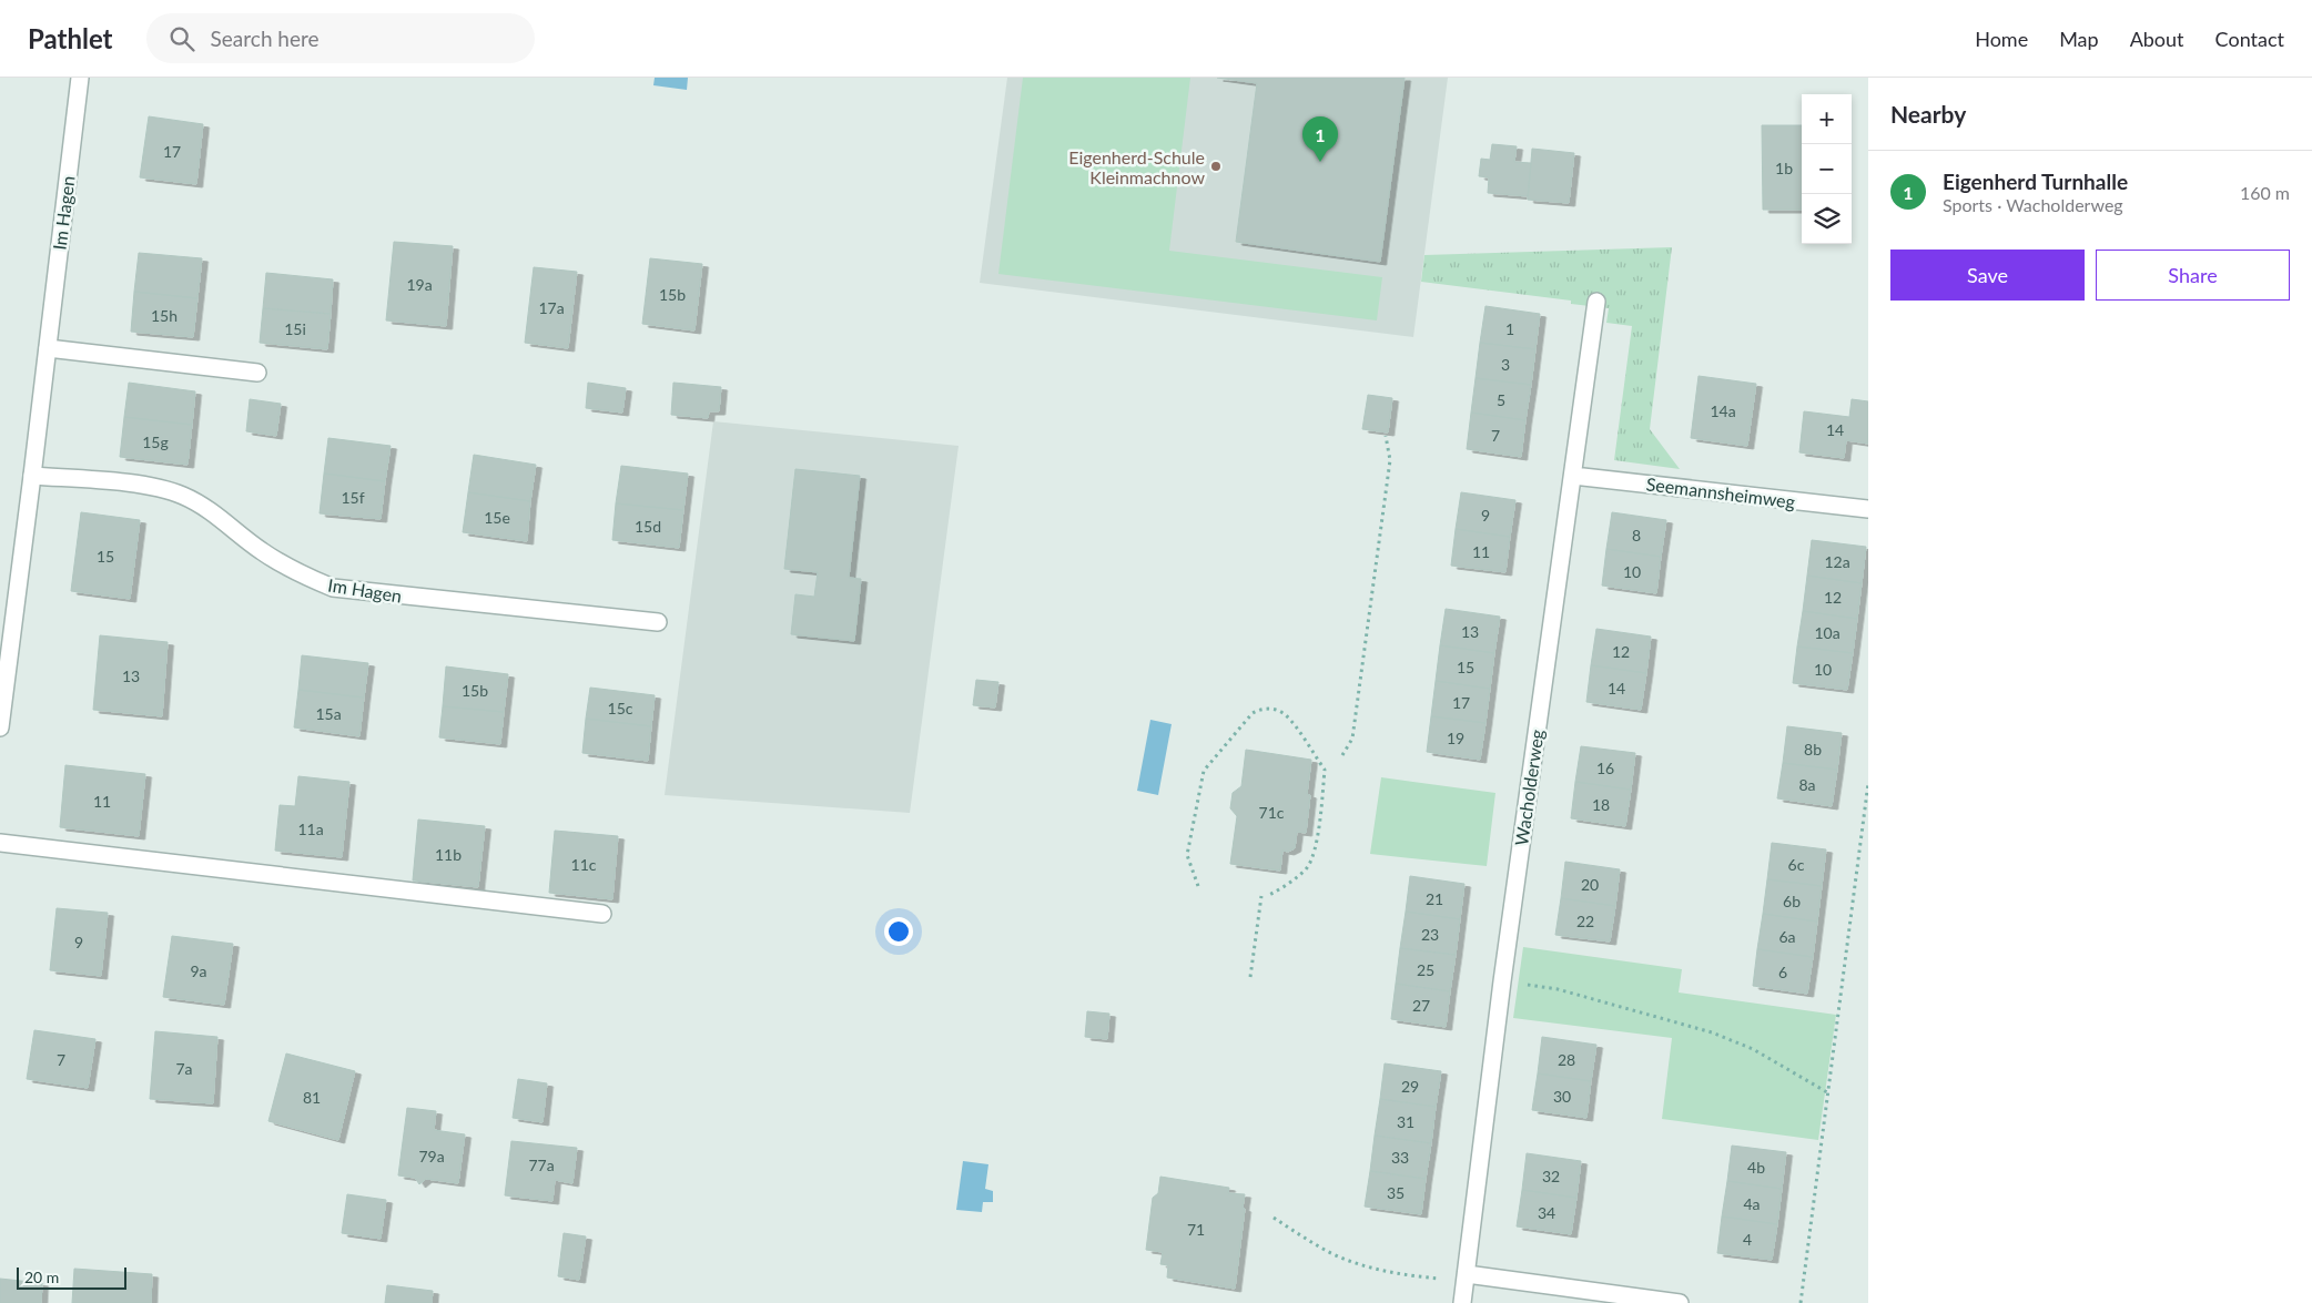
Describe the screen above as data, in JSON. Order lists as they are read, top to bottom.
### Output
{
  "streets": {
    "street": ["Im Hagen", "Seemannsheimweg", "Wacholderweg"]
  },
  "crossings": [
    ["Seemannsheimweg", "Wacholderweg"]
  ],
  "places": ["Eigenherd-Schule Kleinmachnow"],
  "house_numbers": [
    "17",
    "1b",
    "19a",
    "15b",
    "17a",
    "15h",
    "15i",
    "1",
    "3",
    "5",
    "14a",
    "14",
    "7",
    "15g",
    "15f",
    "9",
    "15e",
    "15d",
    "8",
    "11",
    "15",
    "12a",
    "10",
    "12",
    "13",
    "10a",
    "12",
    "15",
    "10",
    "13",
    "14",
    "15b",
    "17",
    "15c",
    "15a",
    "19",
    "8b",
    "16",
    "8a",
    "11",
    "18",
    "71c",
    "11a",
    "11b",
    "11c",
    "6c",
    "20",
    "21",
    "6b",
    "22",
    "23",
    "6a",
    "9",
    "25",
    "9a",
    "6",
    "27",
    "7",
    "28",
    "7a",
    "29",
    "30",
    "81",
    "31",
    "79a",
    "33",
    "77a",
    "4b",
    "32",
    "35",
    "4a",
    "34",
    "71",
    "4"
  ],
  "scale_bar": "20 m",
  "page": {
    "header": "Pathlet",
    "search": "Search here",
    "nav": [
      "Home",
      "Map",
      "About",
      "Contact"
    ],
    "heading": "Nearby",
    "map_buttons": ["+", "−"],
    "pins": "1",
    "list": [
      {
        "mark": "1",
        "name": "Eigenherd Turnhalle",
        "note": "Sports · Wacholderweg",
        "value": "160 m"
      }
    ],
    "buttons": ["Save", "Share"],
    "scale": "20 m"
  }
}
